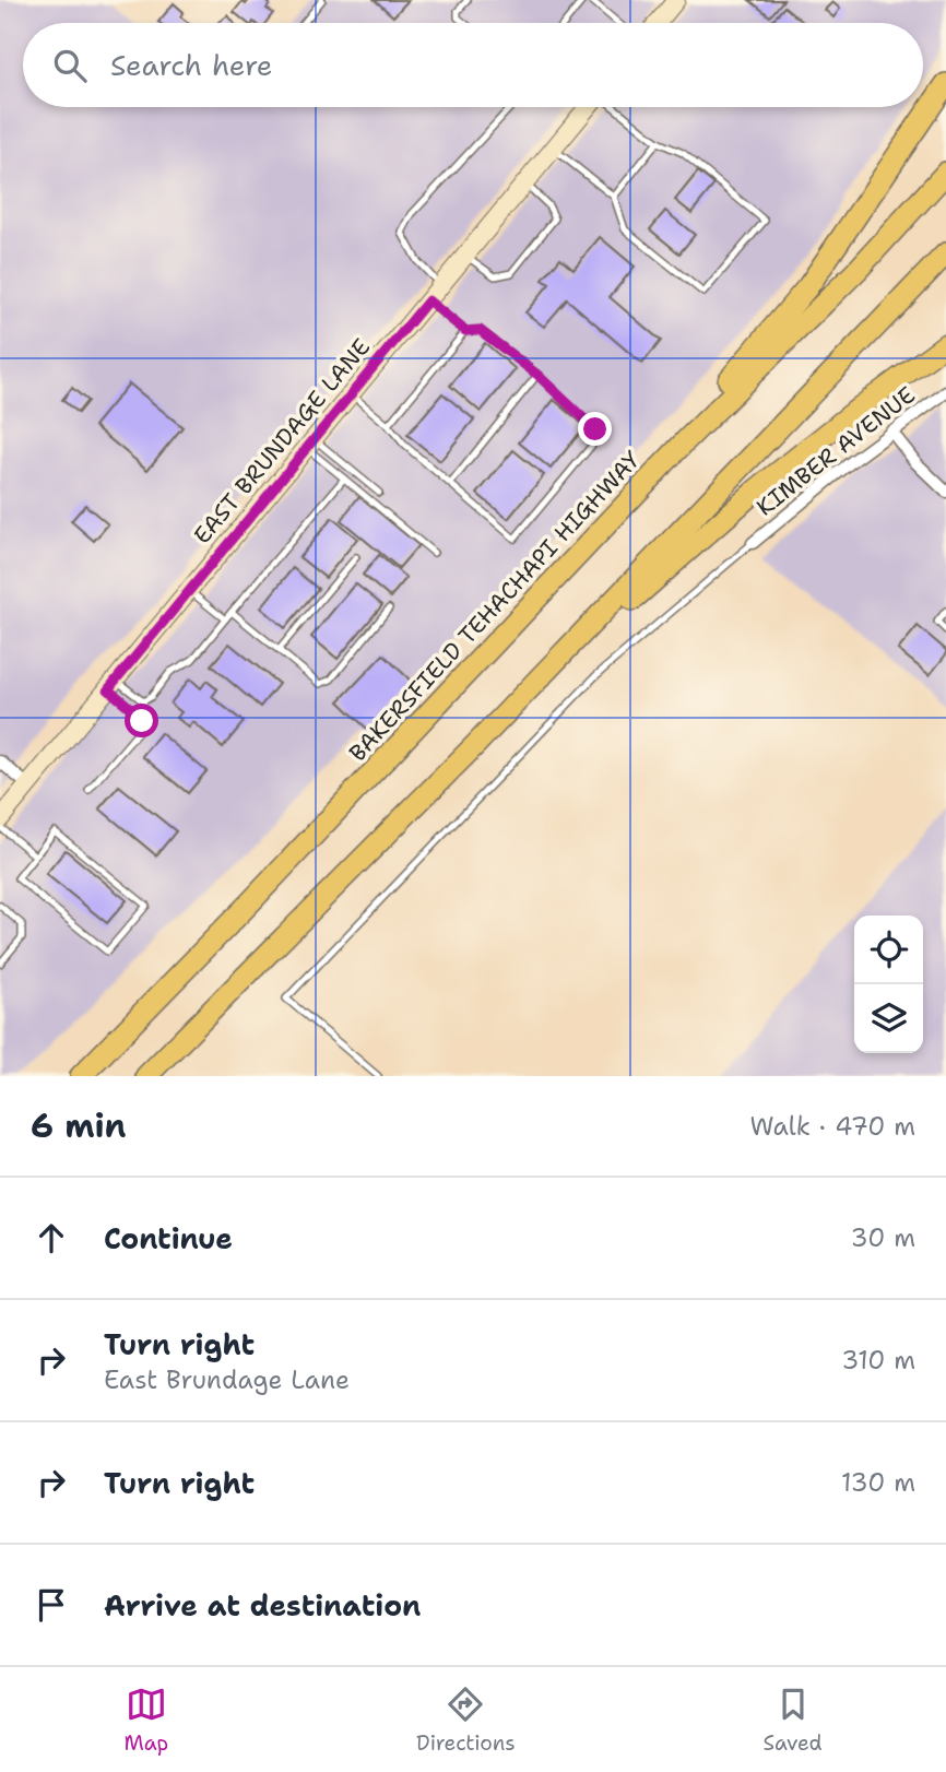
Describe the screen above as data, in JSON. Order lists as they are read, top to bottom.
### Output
{
  "streets": {
    "highway": ["BAKERSFIELD TEHACHAPI HIGHWAY"],
    "main road": ["EAST BRUNDAGE LANE"],
    "street": ["KIMBER AVENUE"]
  },
  "page": {
    "search": "Search here",
    "heading": ["6 min", "Walk · 470 m"],
    "list": [
      ["Continue", "30 m"],
      ["Turn right", "East Brundage Lane", "310 m"],
      ["Turn right", "130 m"],
      "Arrive at destination"
    ],
    "nav": ["Map", "Directions", "Saved"]
  }
}
